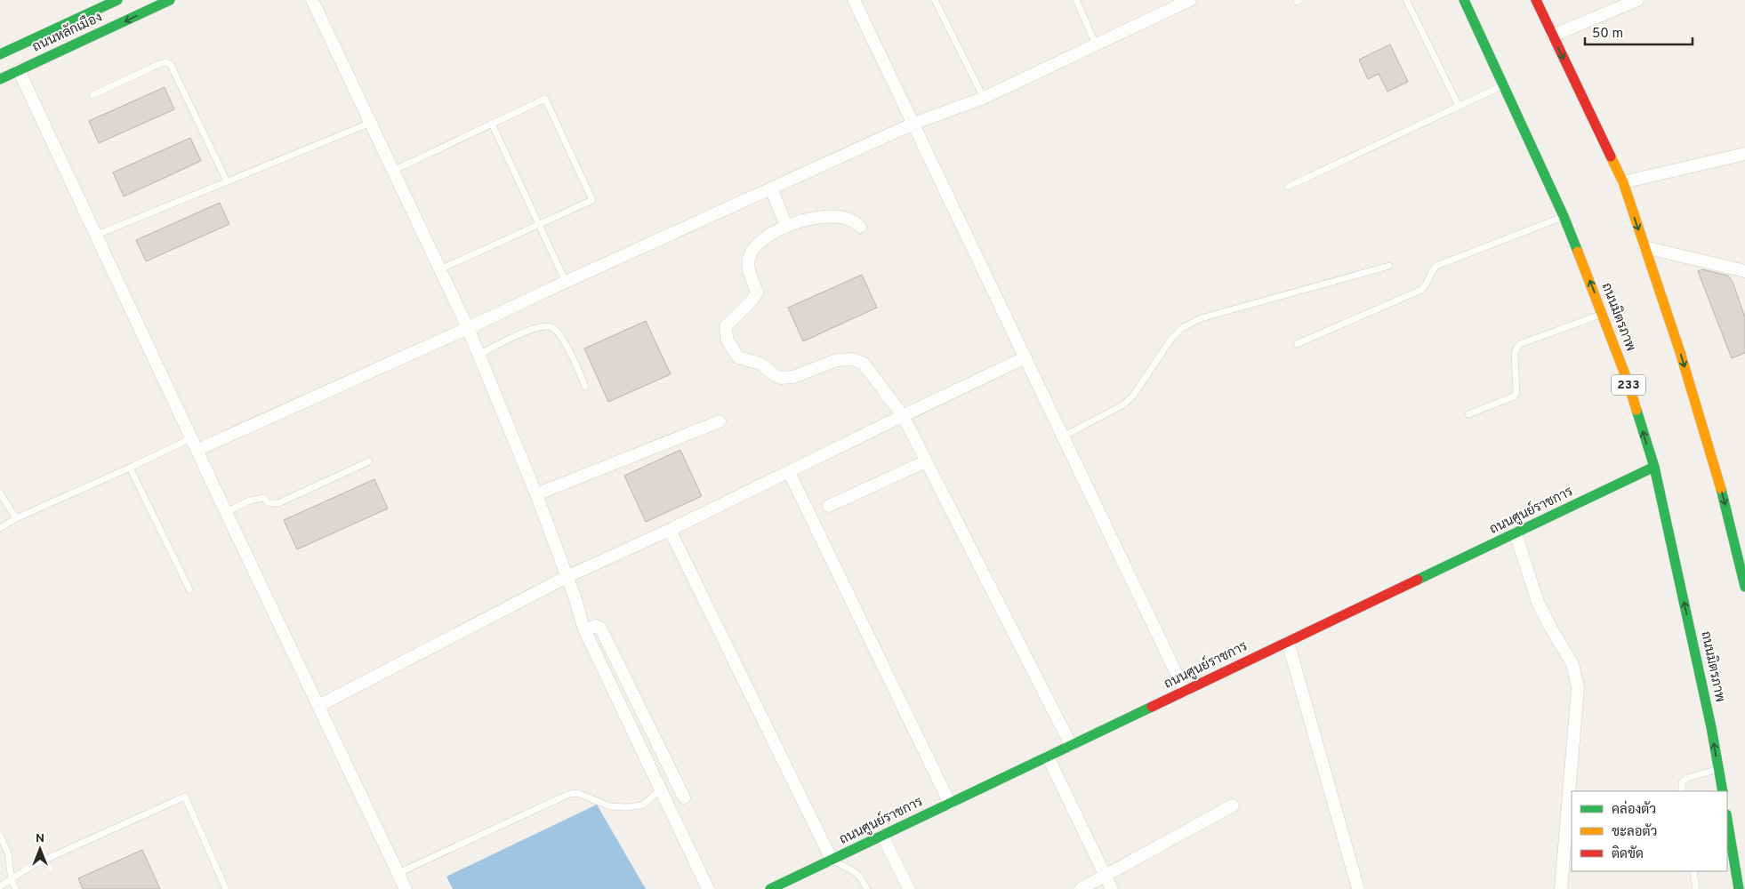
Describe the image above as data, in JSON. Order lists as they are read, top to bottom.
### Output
{
  "streets": {
    "main road": [
      "ถนนหลักเมือง",
      "ถนนมิตรภาพ",
      "233",
      "ถนนศูนย์ราชการ"
    ]
  },
  "crossings": [
    ["ถนนมิตรภาพ", "ถนนศูนย์ราชการ"]
  ],
  "legend": ["คล่องตัว", "ชะลอตัว", "ติดขัด"],
  "scale_bar": "50 m",
  "north": "top"
}
